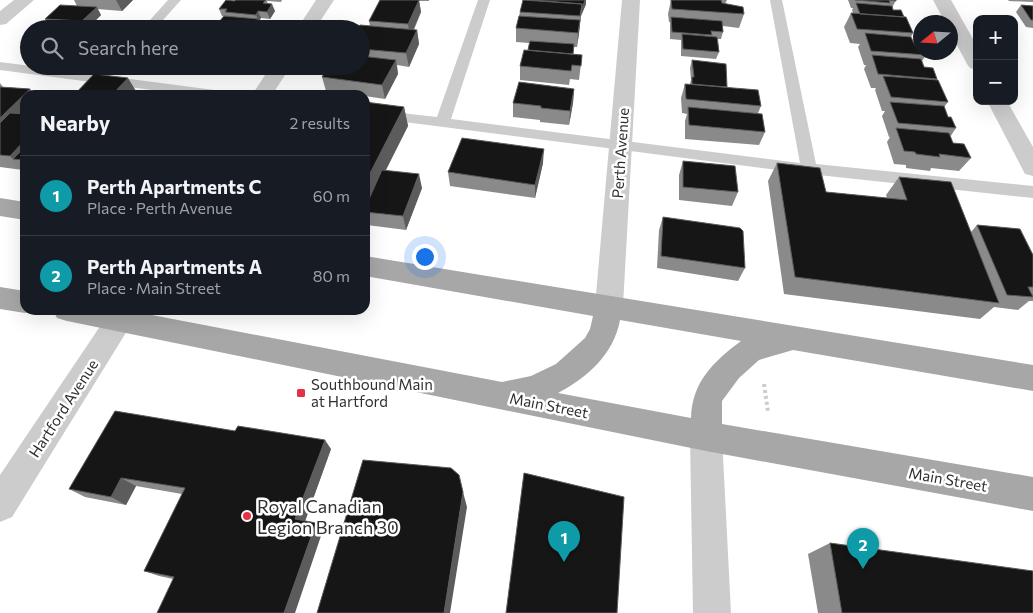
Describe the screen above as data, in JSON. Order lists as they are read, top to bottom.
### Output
{
  "streets": {
    "main road": ["Main Street"],
    "street": ["Perth Avenue", "Hartford Avenue"]
  },
  "crossings": [
    ["Main Street", "Hartford Avenue"]
  ],
  "places": {
    "transit": ["Southbound Main at Hartford"],
    "other": ["Royal Canadian Legion Branch 30"]
  },
  "north": "left",
  "page": {
    "map_buttons": ["+", "−"],
    "search": "Search here",
    "heading": ["Nearby", "2 results"],
    "list": [
      {
        "mark": "1",
        "name": "Perth Apartments C",
        "note": "Place · Perth Avenue",
        "value": "60 m"
      },
      {
        "mark": "2",
        "name": "Perth Apartments A",
        "note": "Place · Main Street",
        "value": "80 m"
      }
    ],
    "pins": ["1", "2"]
  }
}
